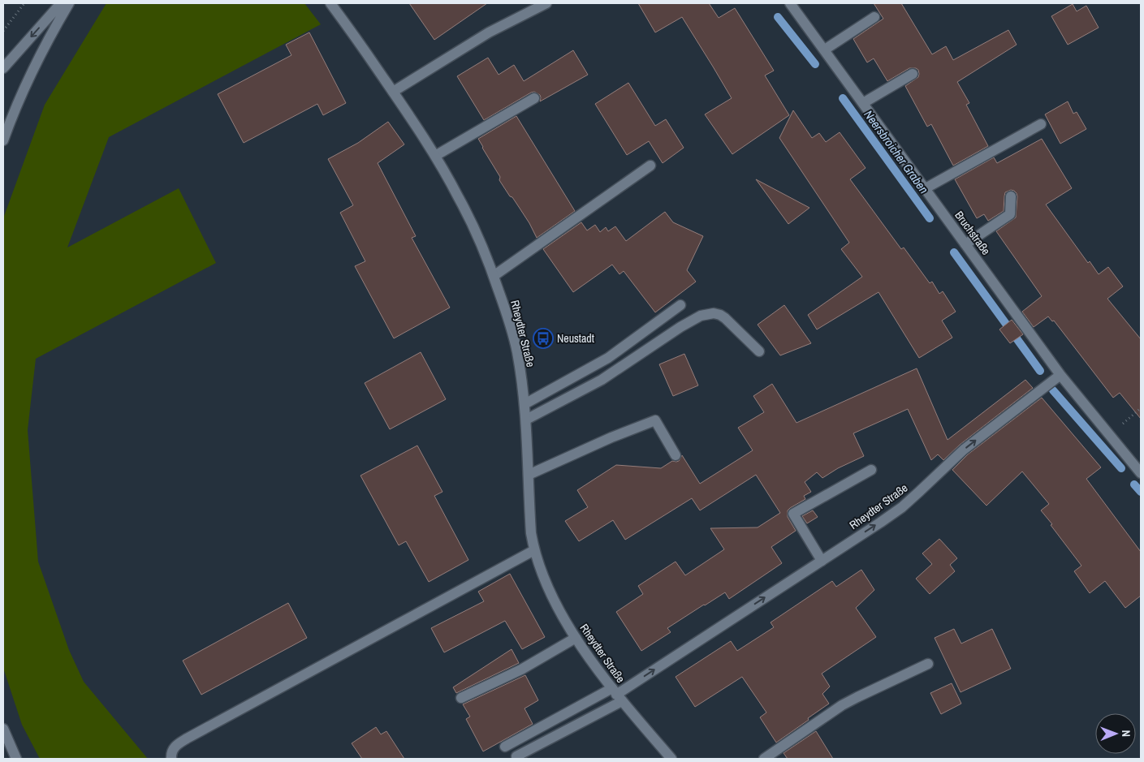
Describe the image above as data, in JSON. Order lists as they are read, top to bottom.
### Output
{
  "streets": {
    "street": ["Bruchstraße", "Rheydter Straße"]
  },
  "crossings": [
    ["Bruchstraße", "Rheydter Straße"]
  ],
  "one_way": ["Rheydter Straße"],
  "water": ["Neersbroicher Graben"],
  "places": {
    "bus stop": ["Neustadt"]
  },
  "north": "right"
}
